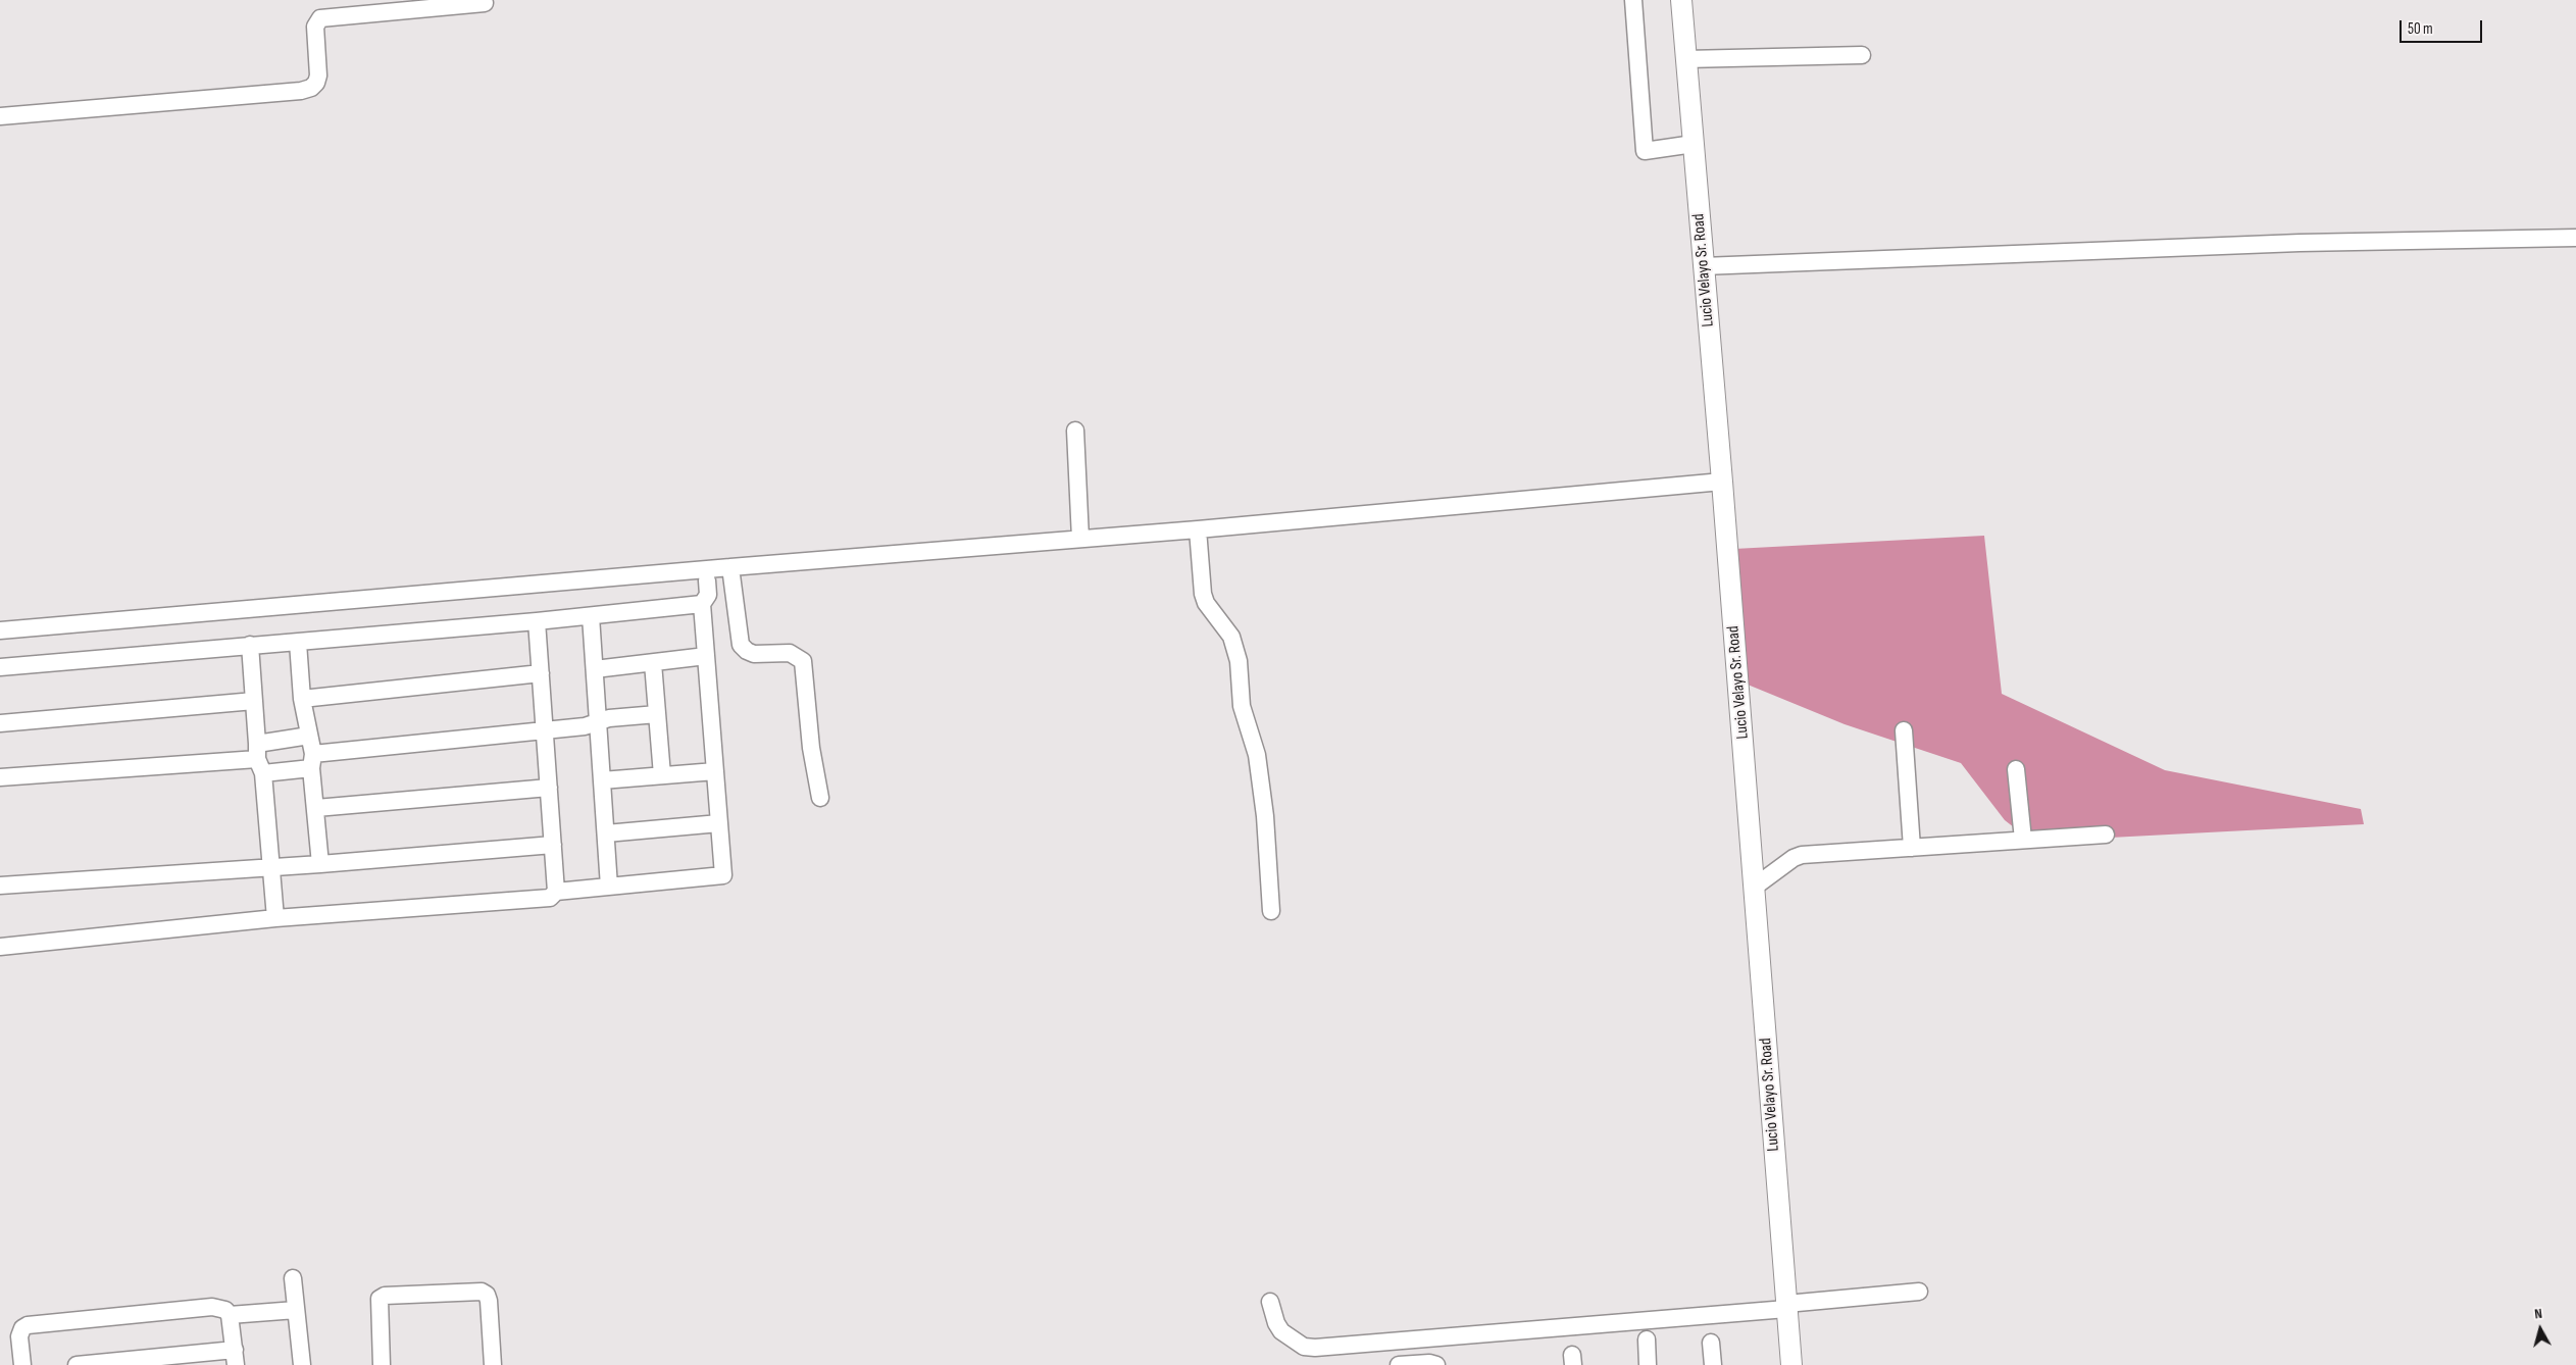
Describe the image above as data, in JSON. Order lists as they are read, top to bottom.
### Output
{
  "streets": {
    "main road": ["Lucio Velayo Sr. Road"]
  },
  "scale_bar": "50 m",
  "north": "top"
}
